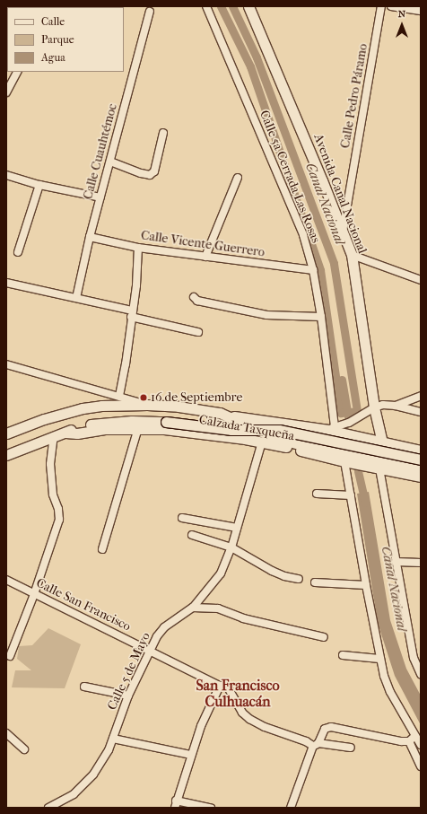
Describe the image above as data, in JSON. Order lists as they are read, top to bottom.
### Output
{
  "streets": {
    "main road": ["Avenida Canal Nacional", "Calzada Taxqueña"],
    "street": [
      "Calle Pedro Páramo",
      "Calle Cuauhtémoc",
      "Calle 5a Cerrada Las Rosas",
      "Calle Vicente Guerrero",
      "Calle San Francisco",
      "Calle 5 de Mayo"
    ]
  },
  "crossings": [
    ["Calle Pedro Páramo", "Avenida Canal Nacional"],
    ["Calle Cuauhtémoc", "Calle Vicente Guerrero"],
    ["Calle 5a Cerrada Las Rosas", "Calle Vicente Guerrero"],
    ["Calle 5a Cerrada Las Rosas", "Calzada Taxqueña"],
    ["Avenida Canal Nacional", "Calzada Taxqueña"],
    ["Calzada Taxqueña", "Calle 5 de Mayo"],
    ["Calle San Francisco", "Calle 5 de Mayo"]
  ],
  "districts": ["San Francisco Culhuacán"],
  "water": ["Canal Nacional"],
  "places": ["16 de Septiembre"],
  "legend": ["Calle", "Parque", "Agua"],
  "north": "top"
}
